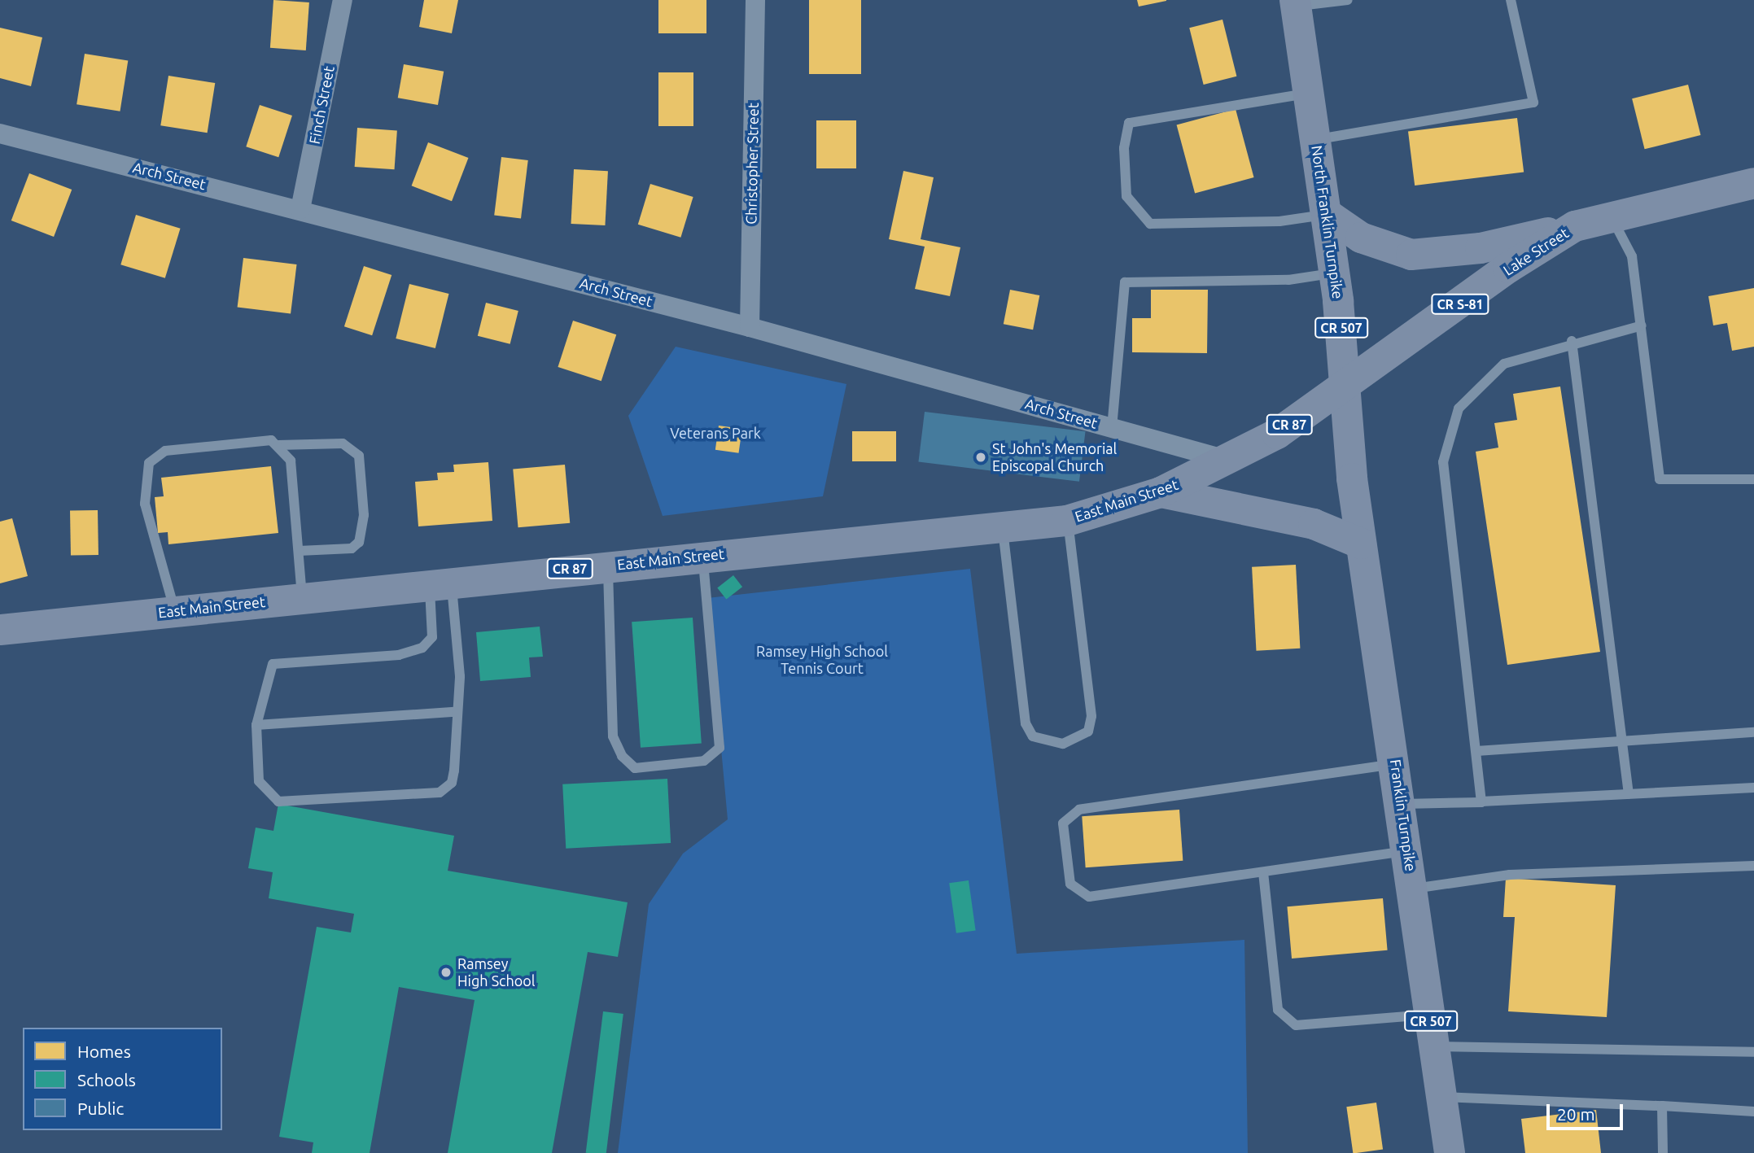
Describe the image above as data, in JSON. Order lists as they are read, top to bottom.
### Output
{
  "streets": {
    "main road": [
      "North Franklin Turnpike",
      "Lake Street",
      "CR S-81",
      "CR 507",
      "CR 87",
      "East Main Street",
      "Franklin Turnpike"
    ],
    "street": ["Finch Street", "Christopher Street", "Arch Street"]
  },
  "crossings": [
    ["Finch Street", "Arch Street"],
    ["Christopher Street", "Arch Street"],
    ["Arch Street", "CR 87"],
    ["Arch Street", "East Main Street"],
    ["North Franklin Turnpike", "Lake Street"],
    ["North Franklin Turnpike", "CR 87"],
    ["North Franklin Turnpike", "Franklin Turnpike"],
    ["Lake Street", "CR 87"],
    ["CR 87", "East Main Street"]
  ],
  "parks": ["Veterans Park", "Ramsey High School Tennis Court"],
  "places": ["St John's Memorial Episcopal Church", "Ramsey High School"],
  "legend": ["Homes", "Schools", "Public"],
  "scale_bar": "20 m"
}
